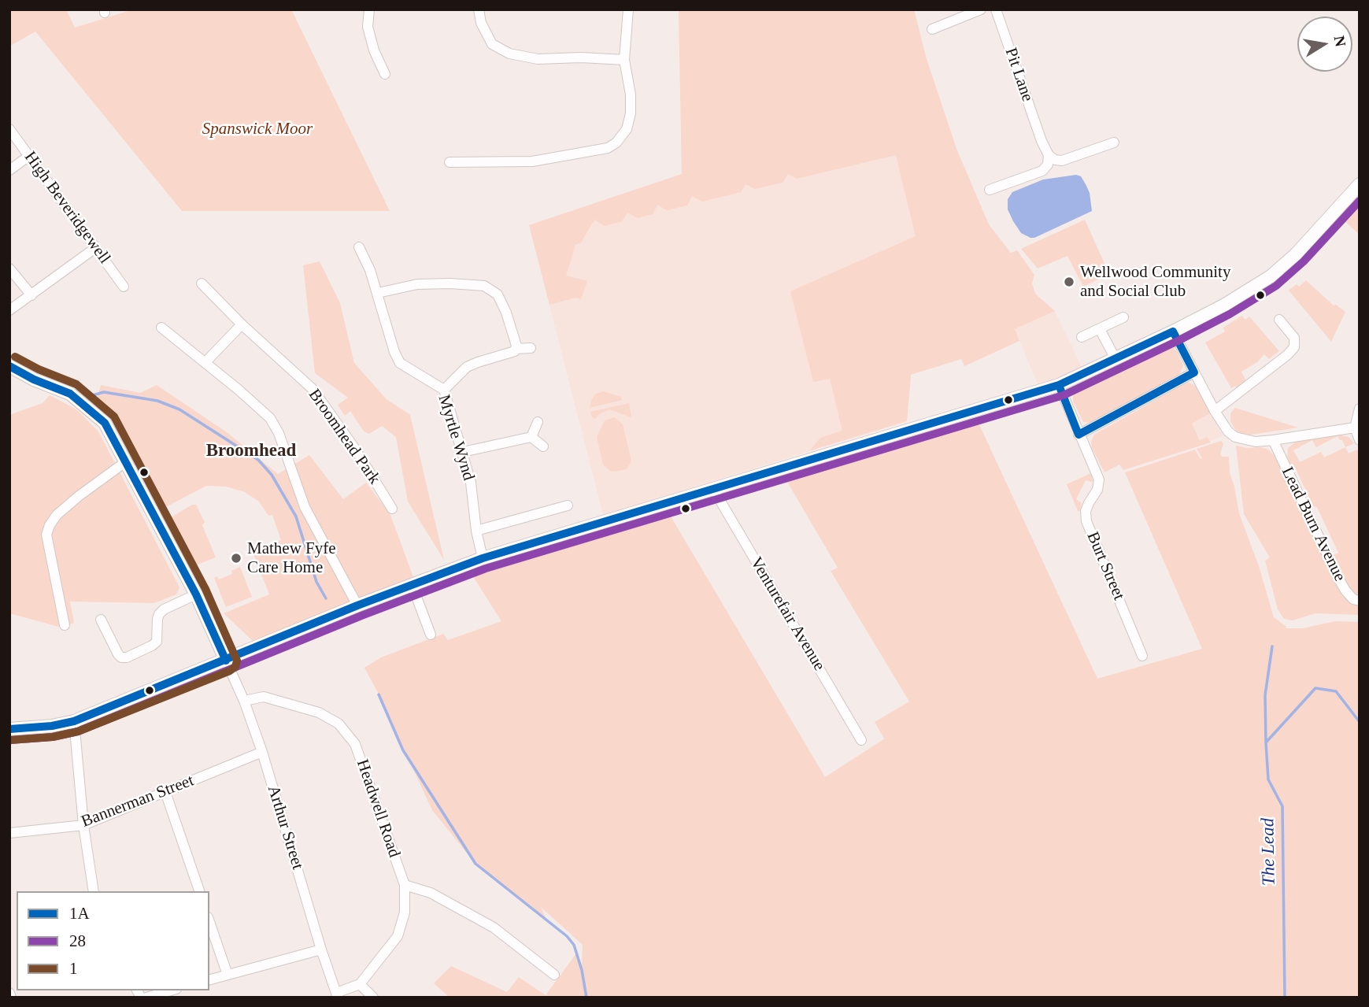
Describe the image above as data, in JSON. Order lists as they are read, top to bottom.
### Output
{
  "streets": {
    "street": [
      "Pit Lane",
      "High Beveridgewell",
      "Broomhead Park",
      "Myrtle Wynd",
      "Lead Burn Avenue",
      "Burt Street",
      "Venturefair Avenue",
      "Bannerman Street",
      "Headwell Road",
      "Arthur Street"
    ]
  },
  "crossings": [
    ["Bannerman Street", "Arthur Street"],
    ["Headwell Road", "Arthur Street"]
  ],
  "districts": ["Broomhead"],
  "water": ["The Lead"],
  "parks": ["Spanswick Moor"],
  "places": ["Wellwood Community and Social Club", "Mathew Fyfe Care Home"],
  "lines": ["transit line 28", "transit line 1A", "transit line 1"],
  "legend": ["1A", "28", "1"],
  "north": "right"
}
